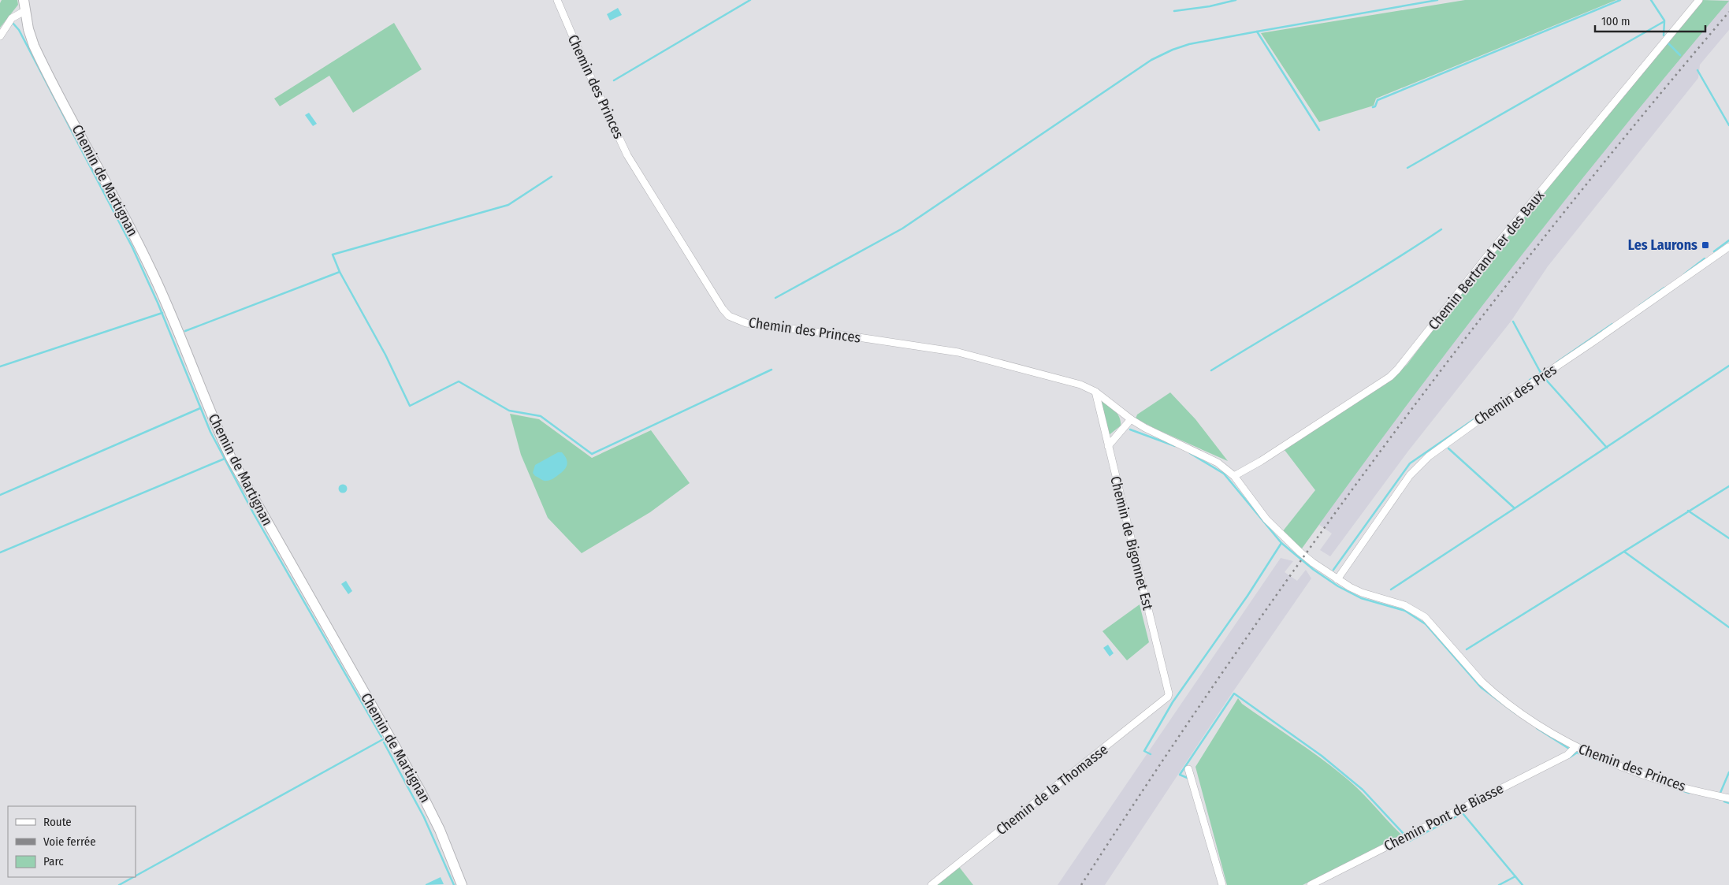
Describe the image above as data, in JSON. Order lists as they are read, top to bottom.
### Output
{
  "streets": {
    "main road": ["Chemin de Martignan"],
    "street": [
      "Chemin des Princes",
      "Chemin Bertrand 1er des Baux",
      "Chemin des Prés",
      "Chemin de Bigonnet Est",
      "Chemin de la Thomasse",
      "Chemin Pont de Biasse"
    ]
  },
  "crossings": [
    ["Chemin des Princes", "Chemin Bertrand 1er des Baux"],
    ["Chemin des Princes", "Chemin des Prés"],
    ["Chemin des Princes", "Chemin de Bigonnet Est"],
    ["Chemin des Princes", "Chemin Pont de Biasse"],
    ["Chemin de Bigonnet Est", "Chemin de la Thomasse"]
  ],
  "places": {
    "transit": ["Les Laurons"]
  },
  "legend": ["Route", "Voie ferrée", "Parc"],
  "scale_bar": "100 m"
}
